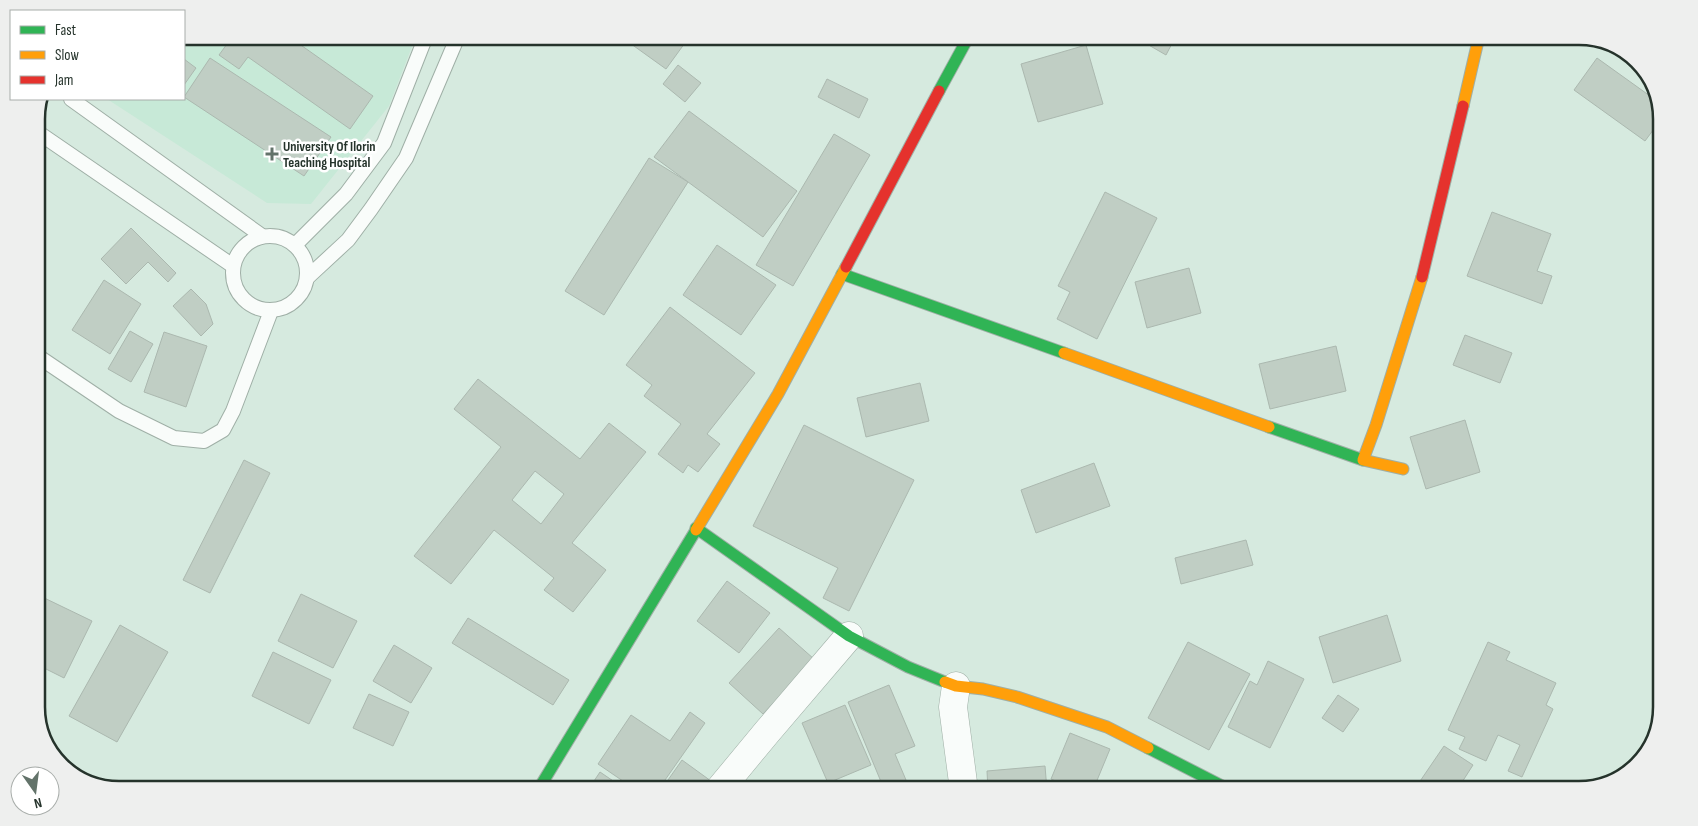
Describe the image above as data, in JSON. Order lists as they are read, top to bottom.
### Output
{
  "places": {
    "health": ["University Of Ilorin Teaching Hospital"]
  },
  "legend": ["Fast", "Slow", "Jam"],
  "north": "bottom"
}
